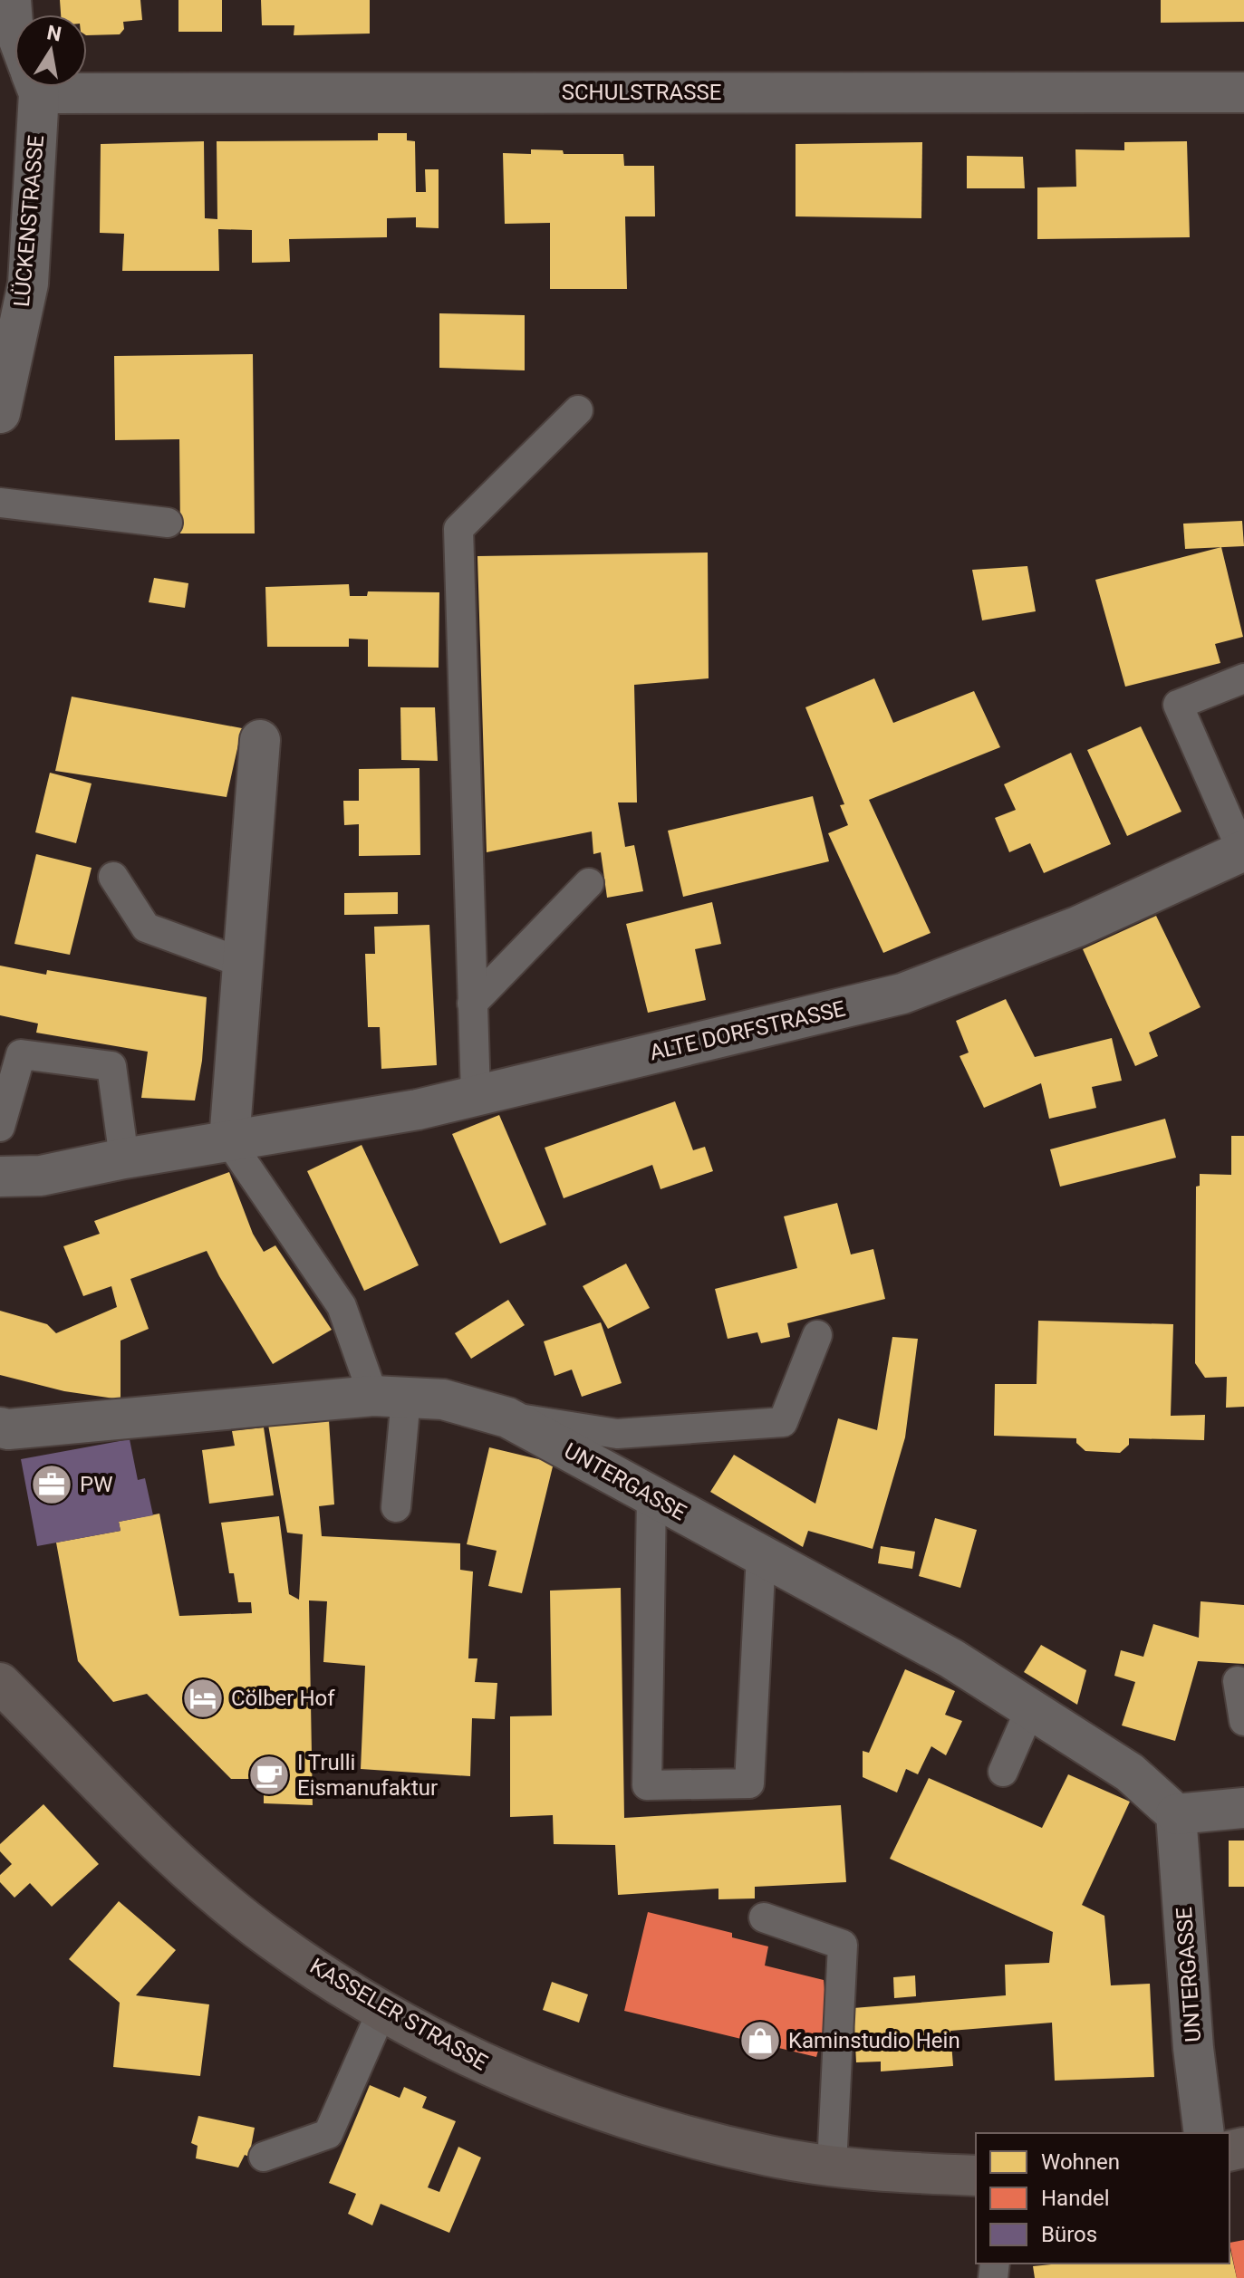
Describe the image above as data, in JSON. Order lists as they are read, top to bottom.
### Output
{
  "streets": {
    "main road": ["KASSELER STRASSE"],
    "street": [
      "SCHULSTRASSE",
      "LÜCKENSTRASSE",
      "ALTE DORFSTRASSE",
      "UNTERGASSE"
    ]
  },
  "places": {
    "office": ["PW"],
    "hotel": ["Cölber Hof"],
    "cafe": ["I Trulli Eismanufaktur"],
    "shop": ["Kaminstudio Hein"]
  },
  "legend": ["Wohnen", "Handel", "Büros"],
  "north": "top"
}
